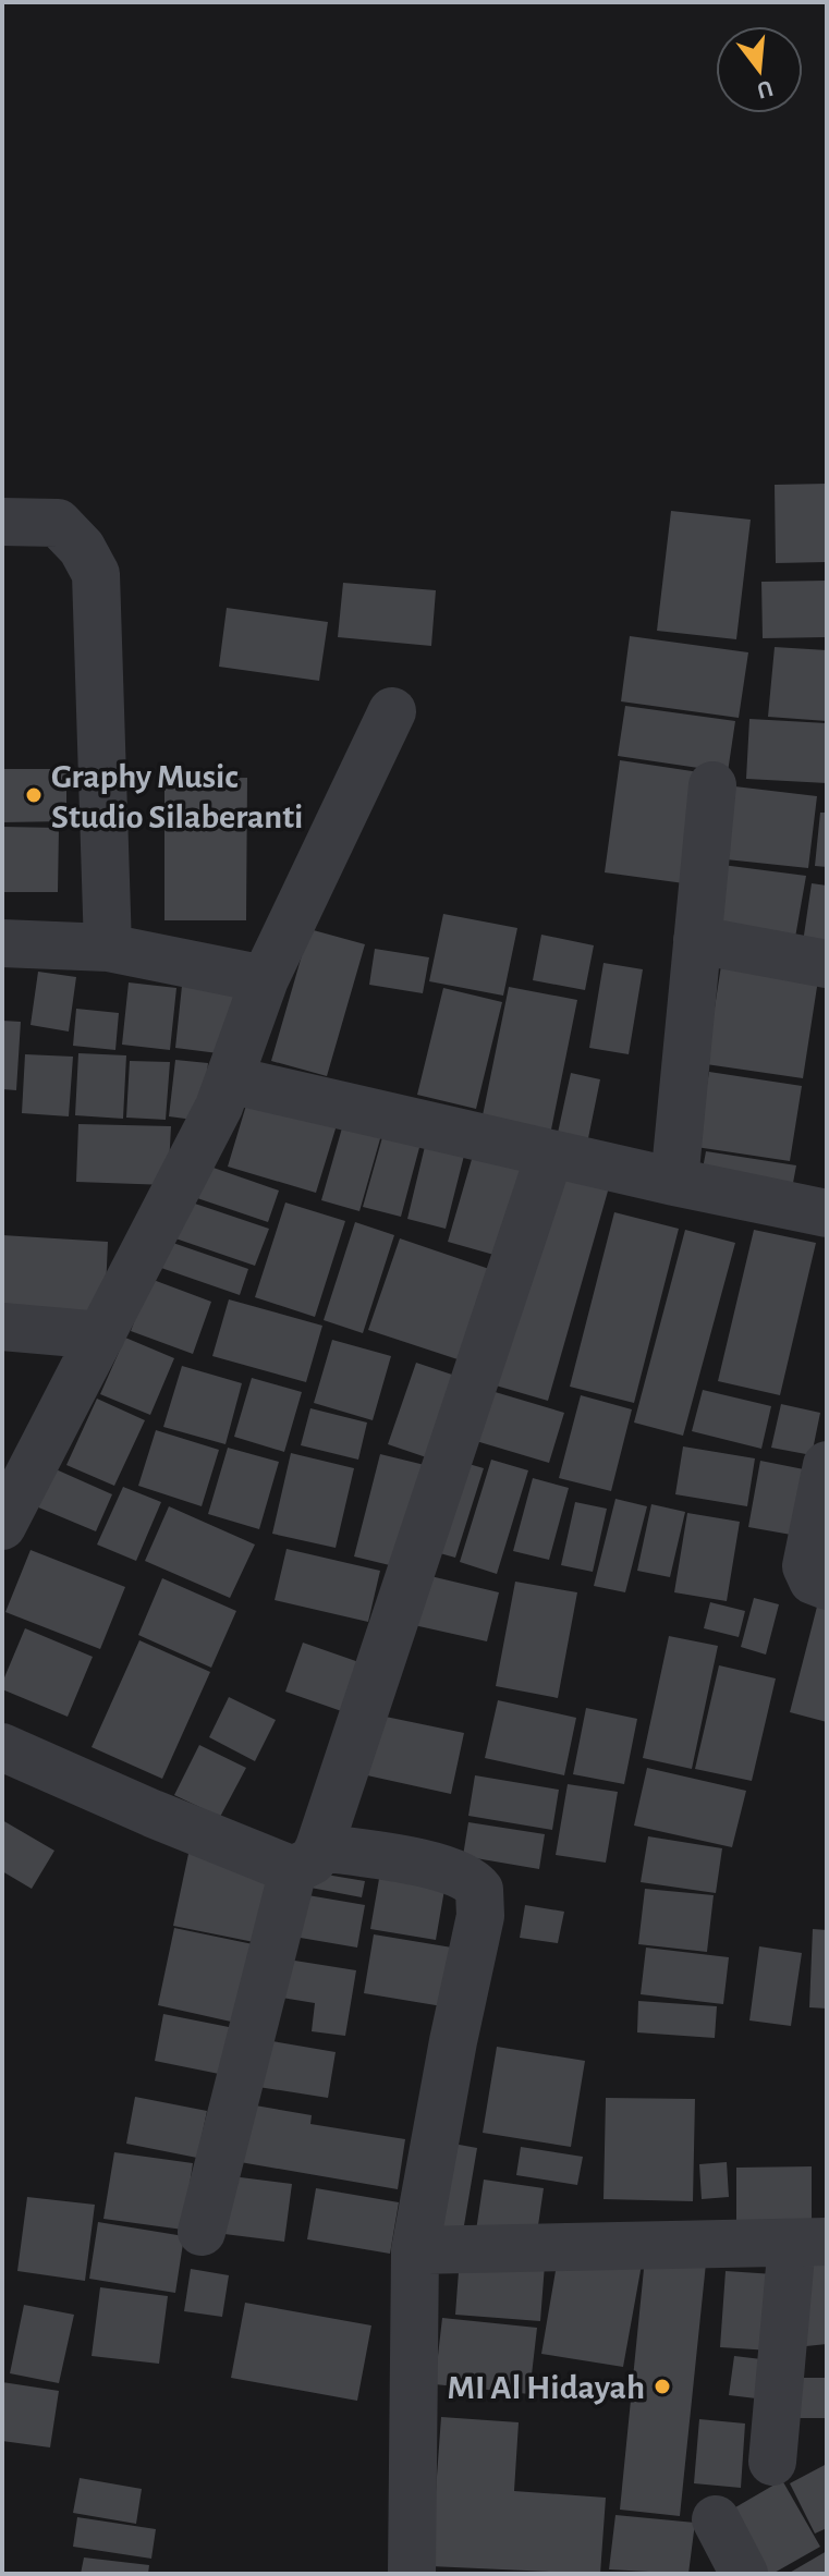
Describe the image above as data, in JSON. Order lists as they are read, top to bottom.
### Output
{
  "places": ["Graphy Music Studio Silaberanti", "MI Al Hidayah"],
  "north": "bottom"
}
